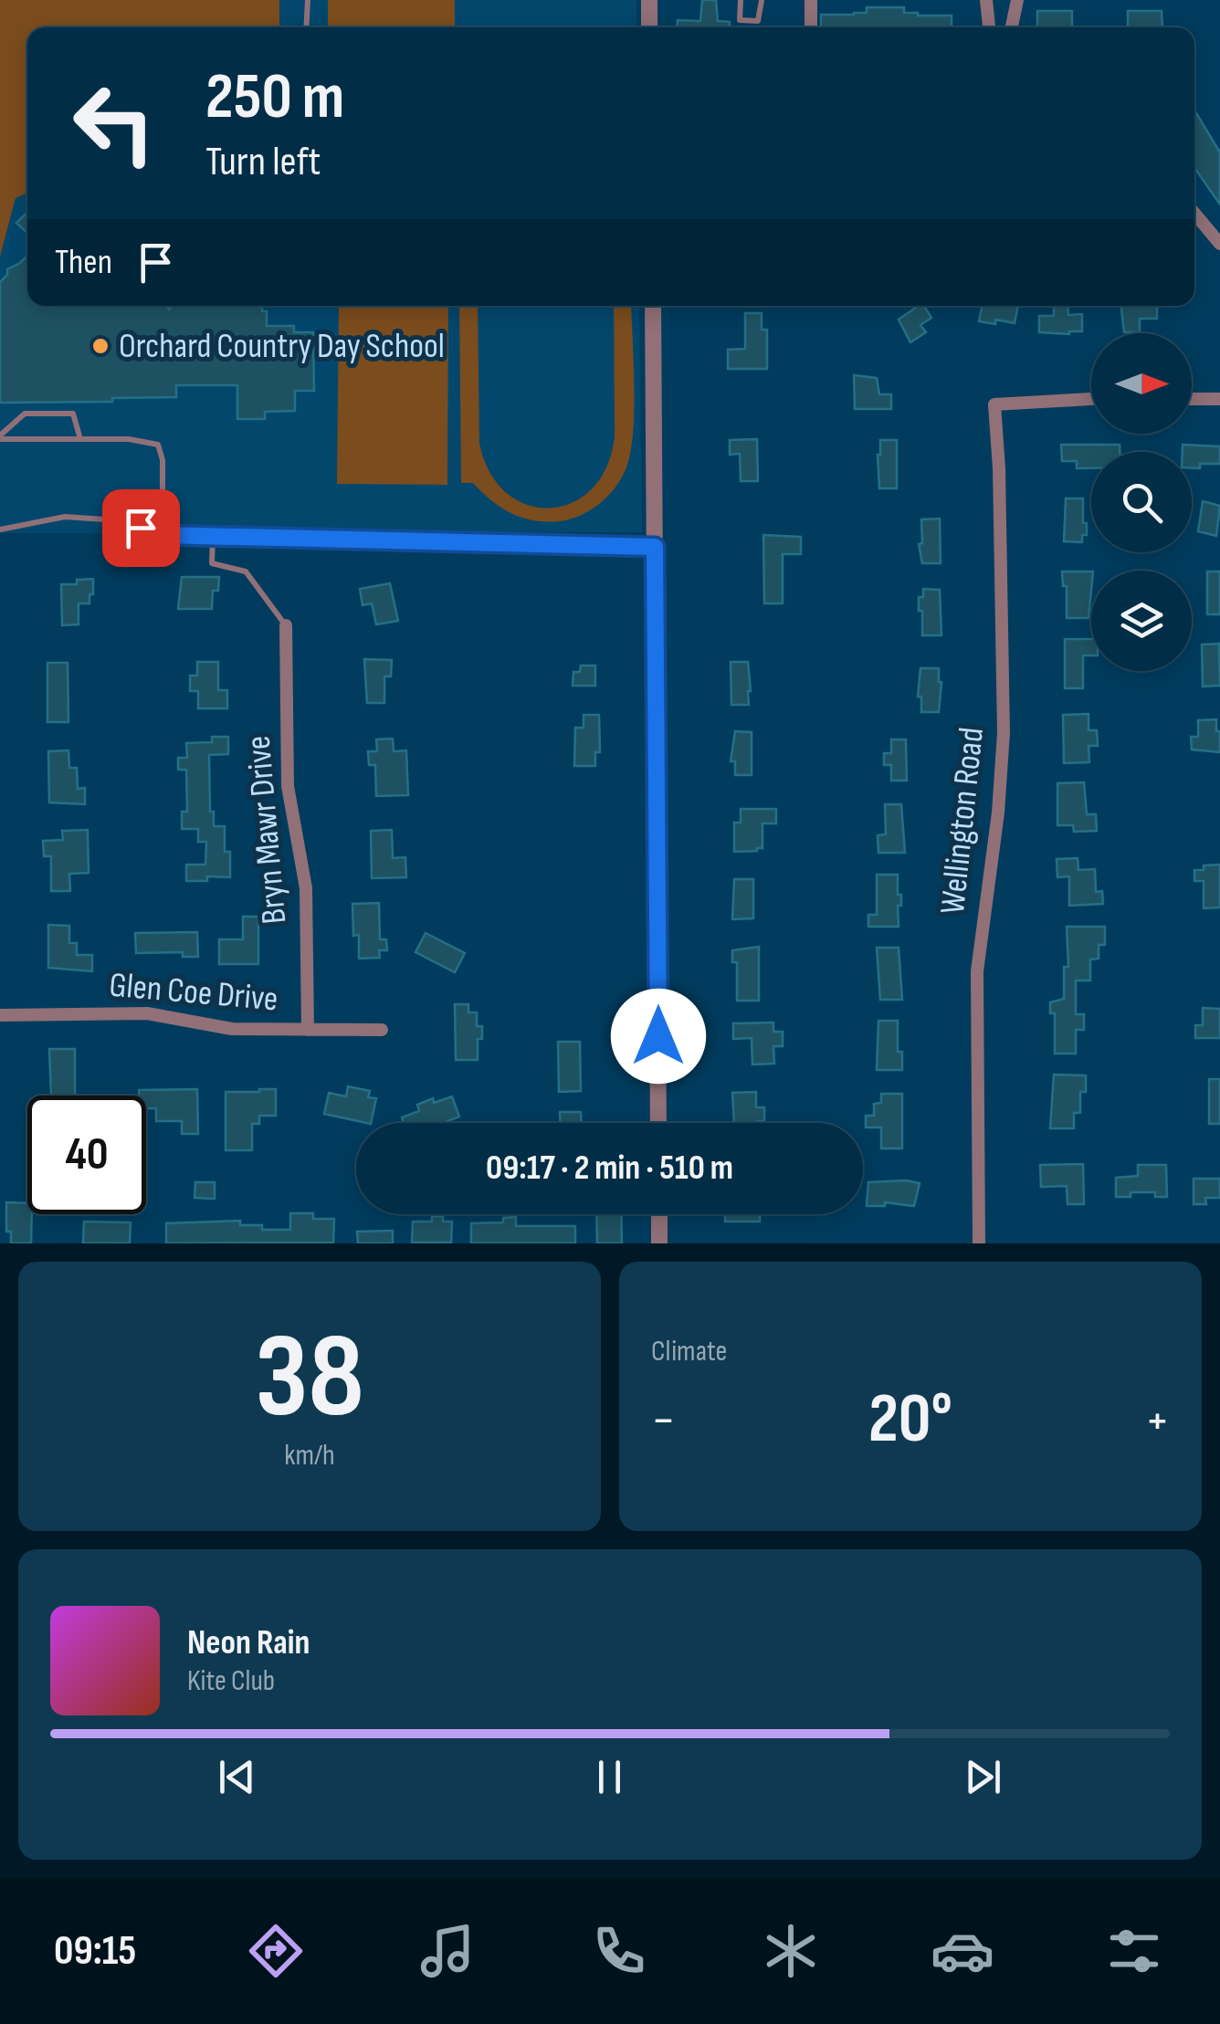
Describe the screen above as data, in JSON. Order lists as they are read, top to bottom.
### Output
{
  "streets": {
    "street": ["Wellington Road", "Bryn Mawr Drive", "Glen Coe Drive"]
  },
  "crossings": [
    ["Bryn Mawr Drive", "Glen Coe Drive"]
  ],
  "places": ["Orchard Country Day School"],
  "north": "right",
  "page": {
    "turn": ["250 m", "Turn left"],
    "then": "Then",
    "limit": "40",
    "trip": "09:17 · 2 min · 510 m",
    "tile": [
      ["38", "km/h"],
      "Climate"
    ],
    "heat": ["−", "20°", "+"],
    "song": ["Neon Rain", "Kite Club"],
    "tabs": "09:15"
  }
}
